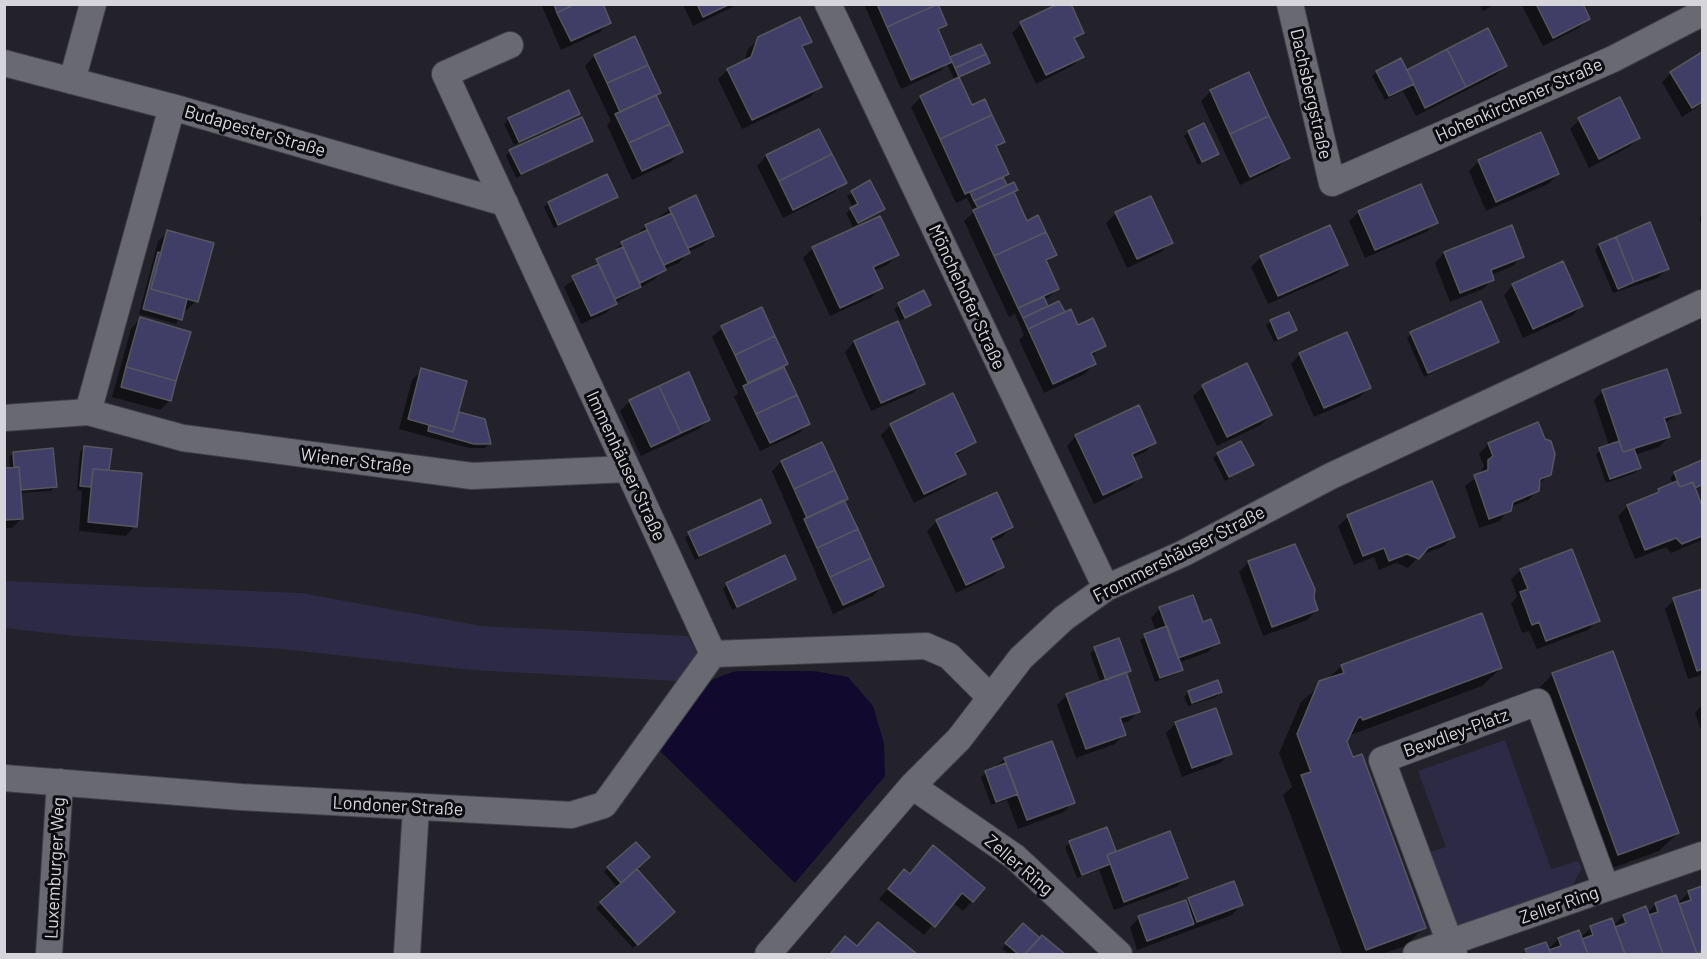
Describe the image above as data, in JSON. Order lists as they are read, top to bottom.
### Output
{
  "streets": {
    "street": [
      "Dachsbergstraße",
      "Hohenkirchener Straße",
      "Budapester Straße",
      "Mönchehofer Straße",
      "Wiener Straße",
      "Immenhäuser Straße",
      "Frommershäuser Straße",
      "Bewdley-Platz",
      "Londoner Straße",
      "Zeller Ring",
      "Luxemburger Weg"
    ]
  },
  "crossings": [
    ["Dachsbergstraße", "Hohenkirchener Straße"],
    ["Budapester Straße", "Immenhäuser Straße"],
    ["Mönchehofer Straße", "Frommershäuser Straße"],
    ["Wiener Straße", "Immenhäuser Straße"],
    ["Immenhäuser Straße", "Londoner Straße"],
    ["Frommershäuser Straße", "Zeller Ring"],
    ["Bewdley-Platz", "Zeller Ring"],
    ["Londoner Straße", "Luxemburger Weg"]
  ]
}
